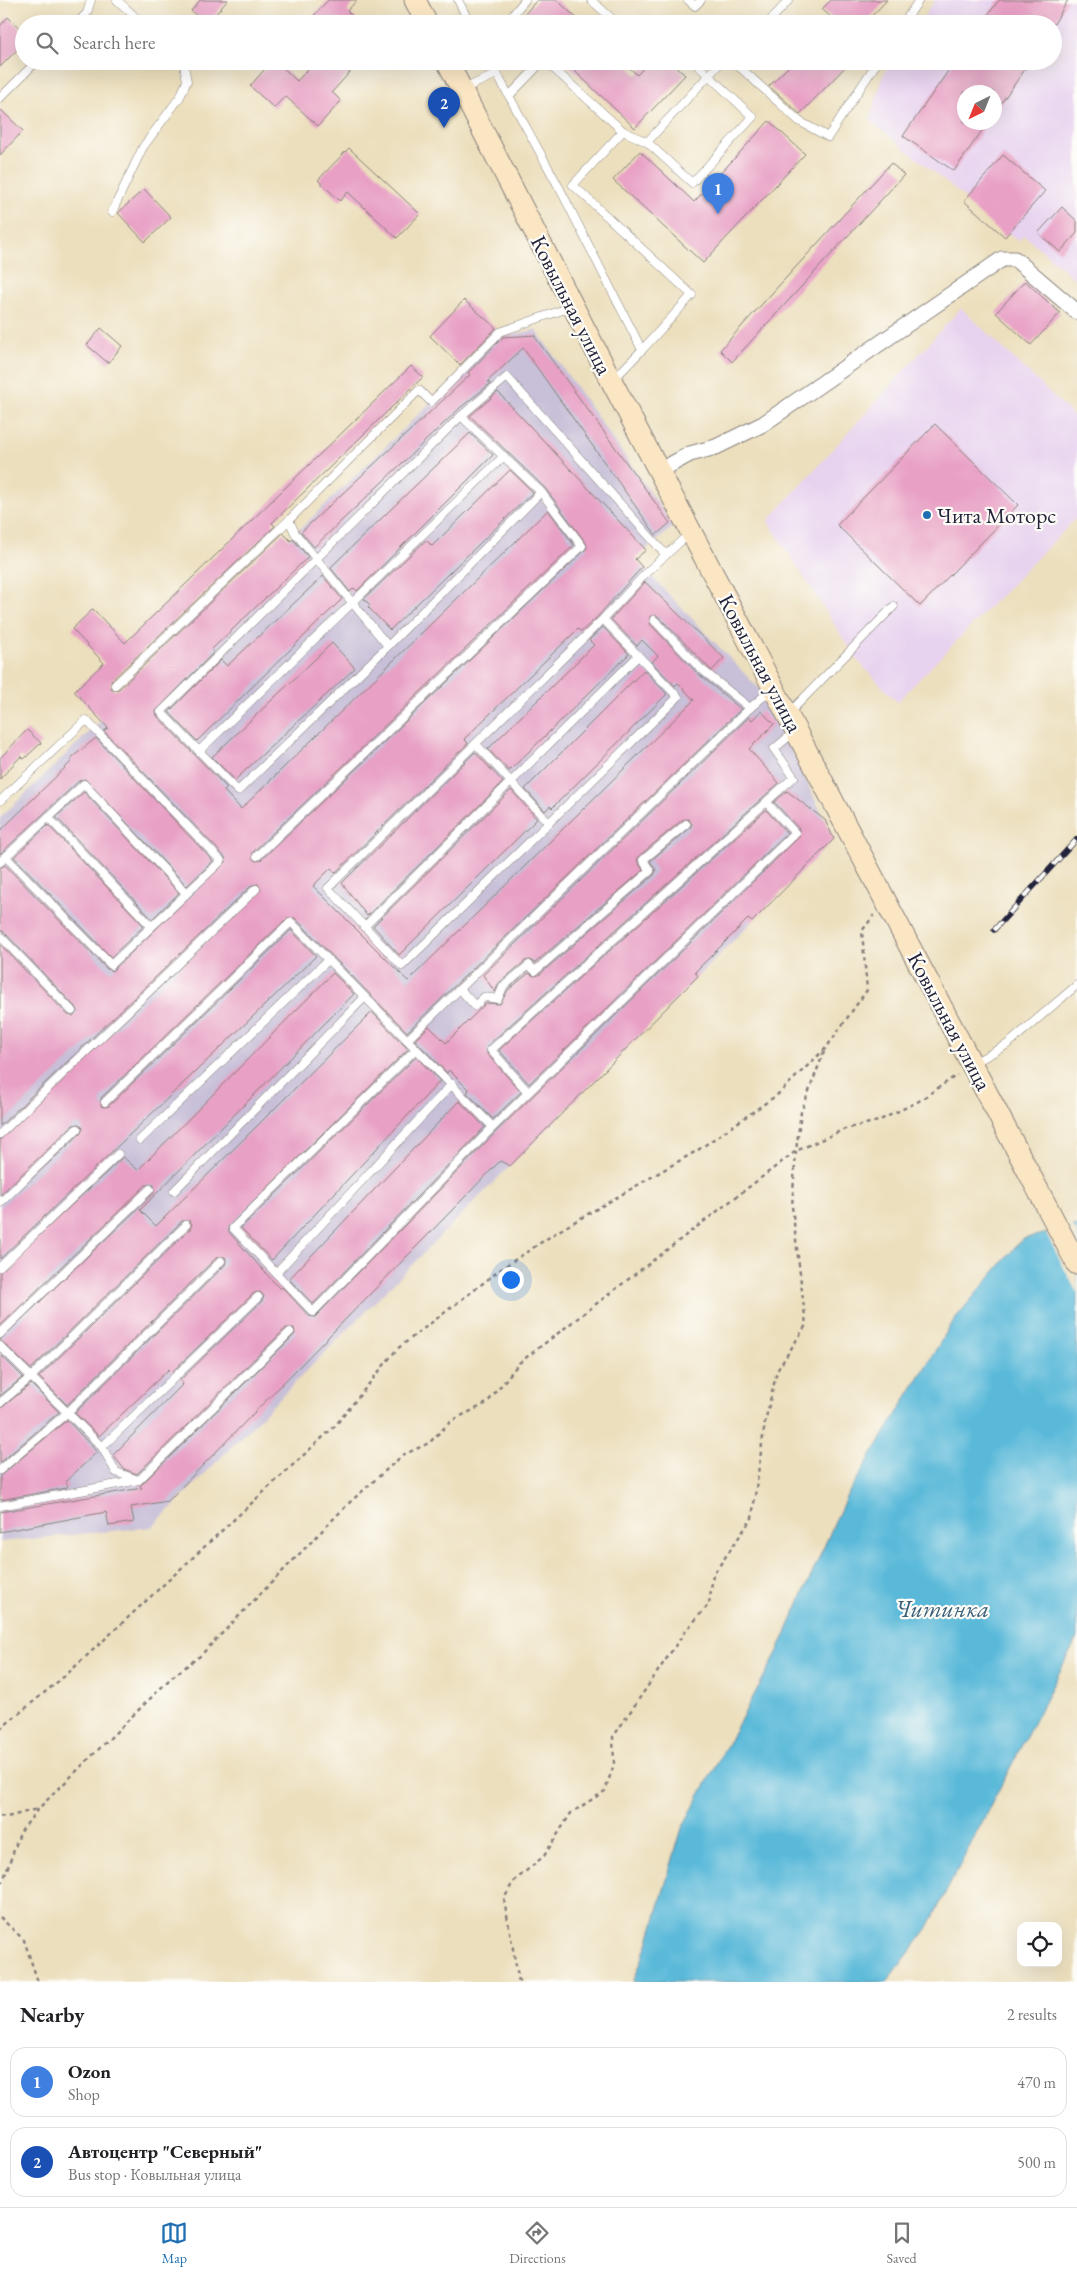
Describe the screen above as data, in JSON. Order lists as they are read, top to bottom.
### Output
{
  "streets": {
    "main road": ["Ковыльная улица"]
  },
  "water": ["Читинка"],
  "places": ["Чита Моторс"],
  "north": "bottom left",
  "page": {
    "search": "Search here",
    "pins": ["2", "1"],
    "heading": ["Nearby", "2 results"],
    "list": [
      {
        "mark": "1",
        "name": "Ozon",
        "note": "Shop",
        "value": "470 m"
      },
      {
        "mark": "2",
        "name": "Автоцентр \"Северный\"",
        "note": "Bus stop · Ковыльная улица",
        "value": "500 m"
      }
    ],
    "nav": ["Map", "Directions", "Saved"]
  }
}
